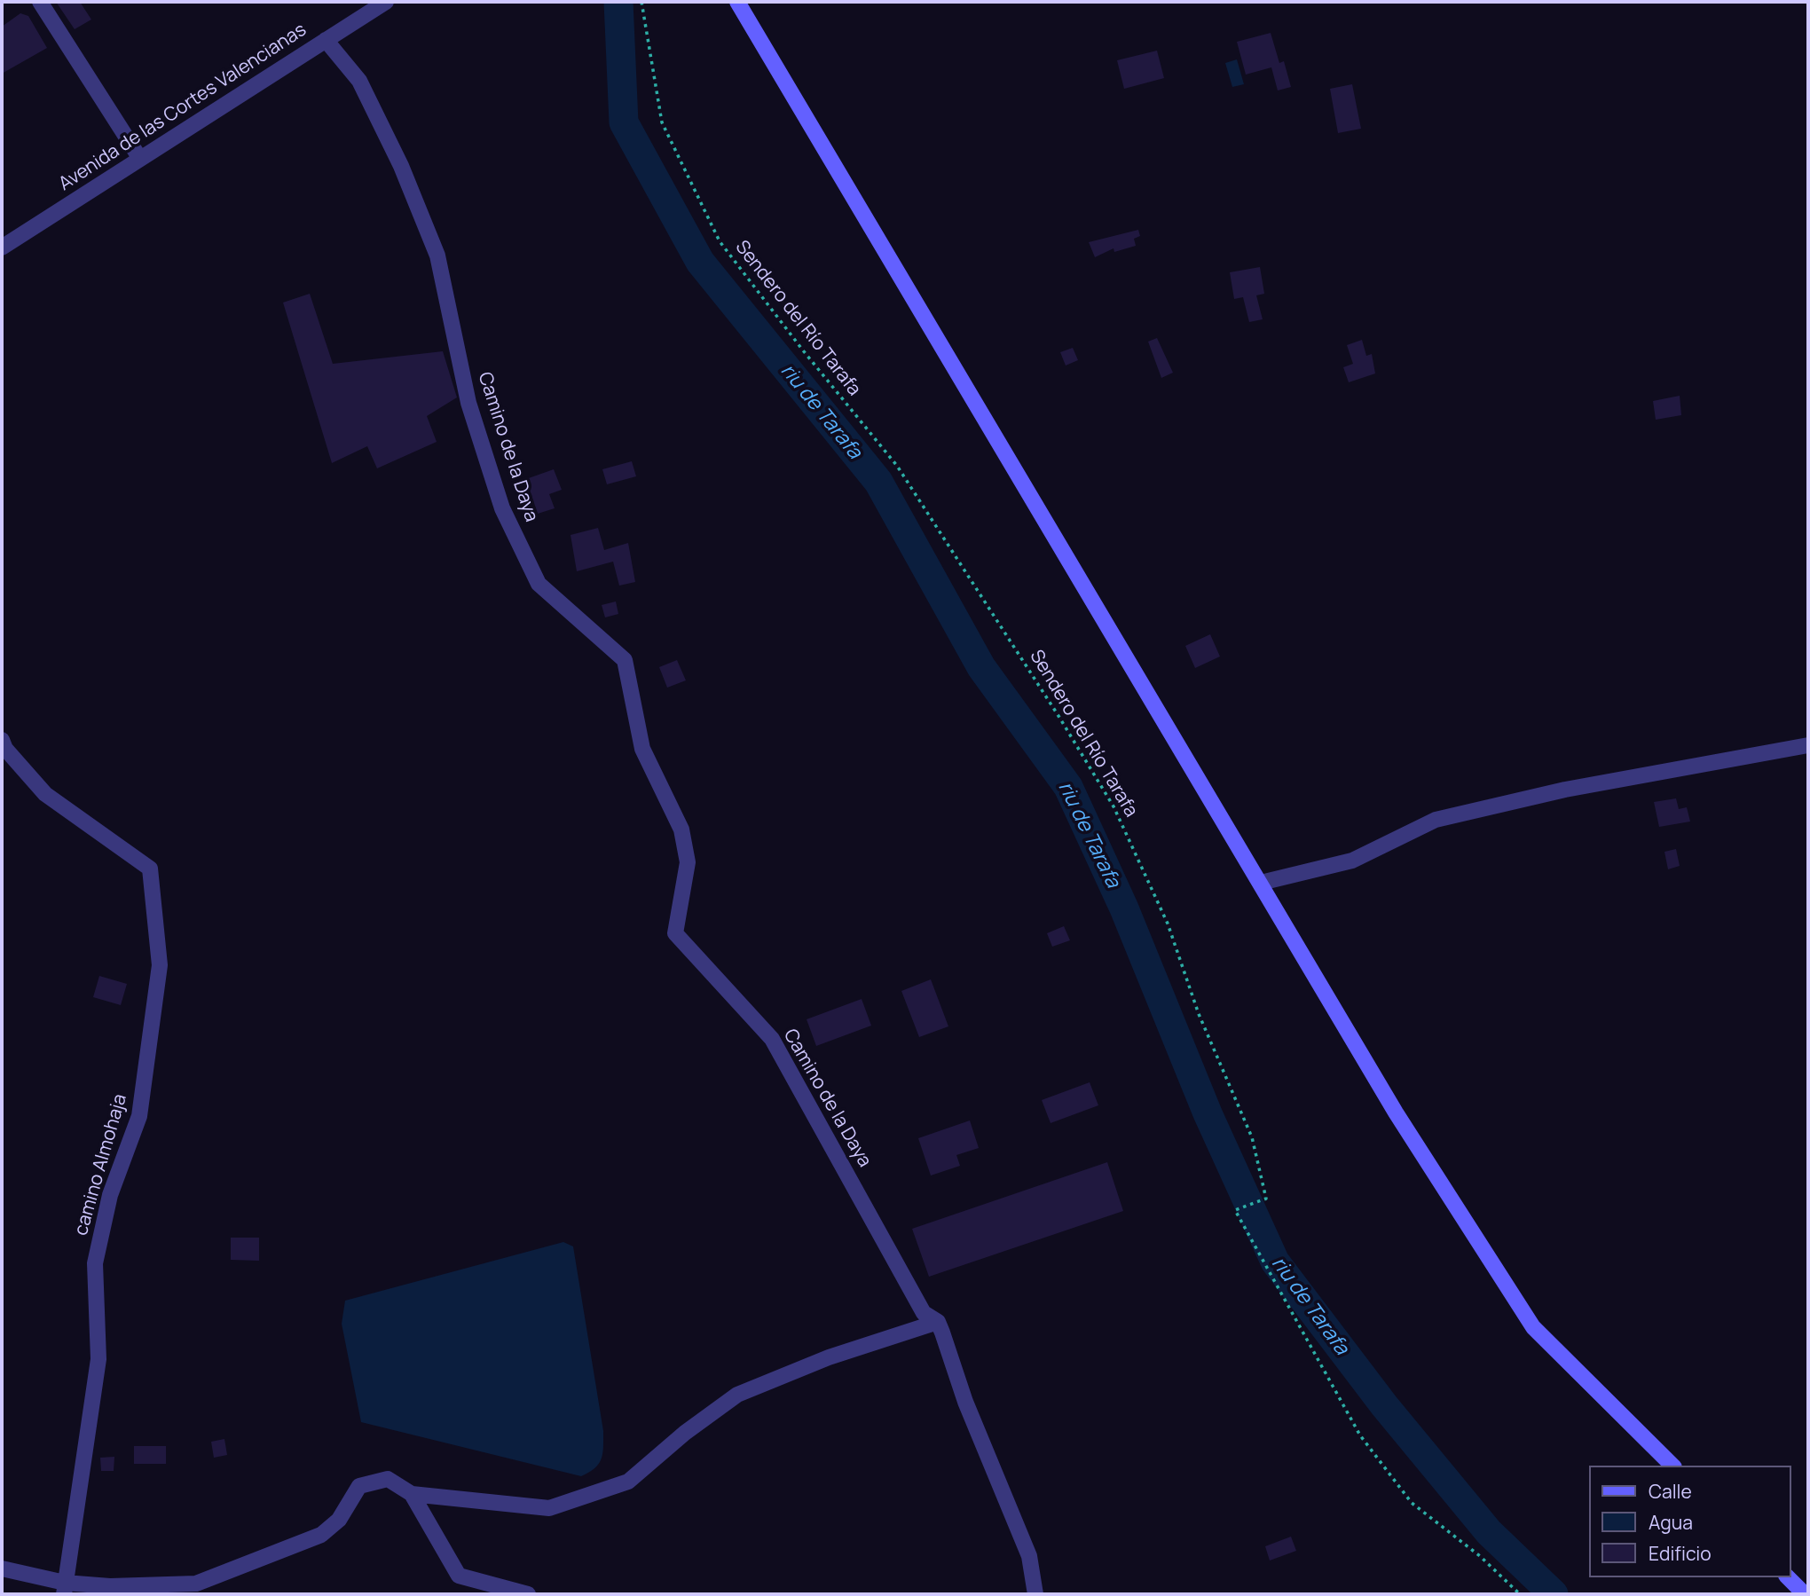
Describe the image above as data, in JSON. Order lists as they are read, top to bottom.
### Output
{
  "streets": {
    "street": ["Avenida de las Cortes Valencianas", "Camino de la Daya", "camino Almohaja"],
    "path": ["Sendero del Río Tarafa"]
  },
  "crossings": [
    ["Avenida de las Cortes Valencianas", "Camino de la Daya"]
  ],
  "water": ["riu de Tarafa"],
  "legend": ["Calle", "Agua", "Edificio"]
}
